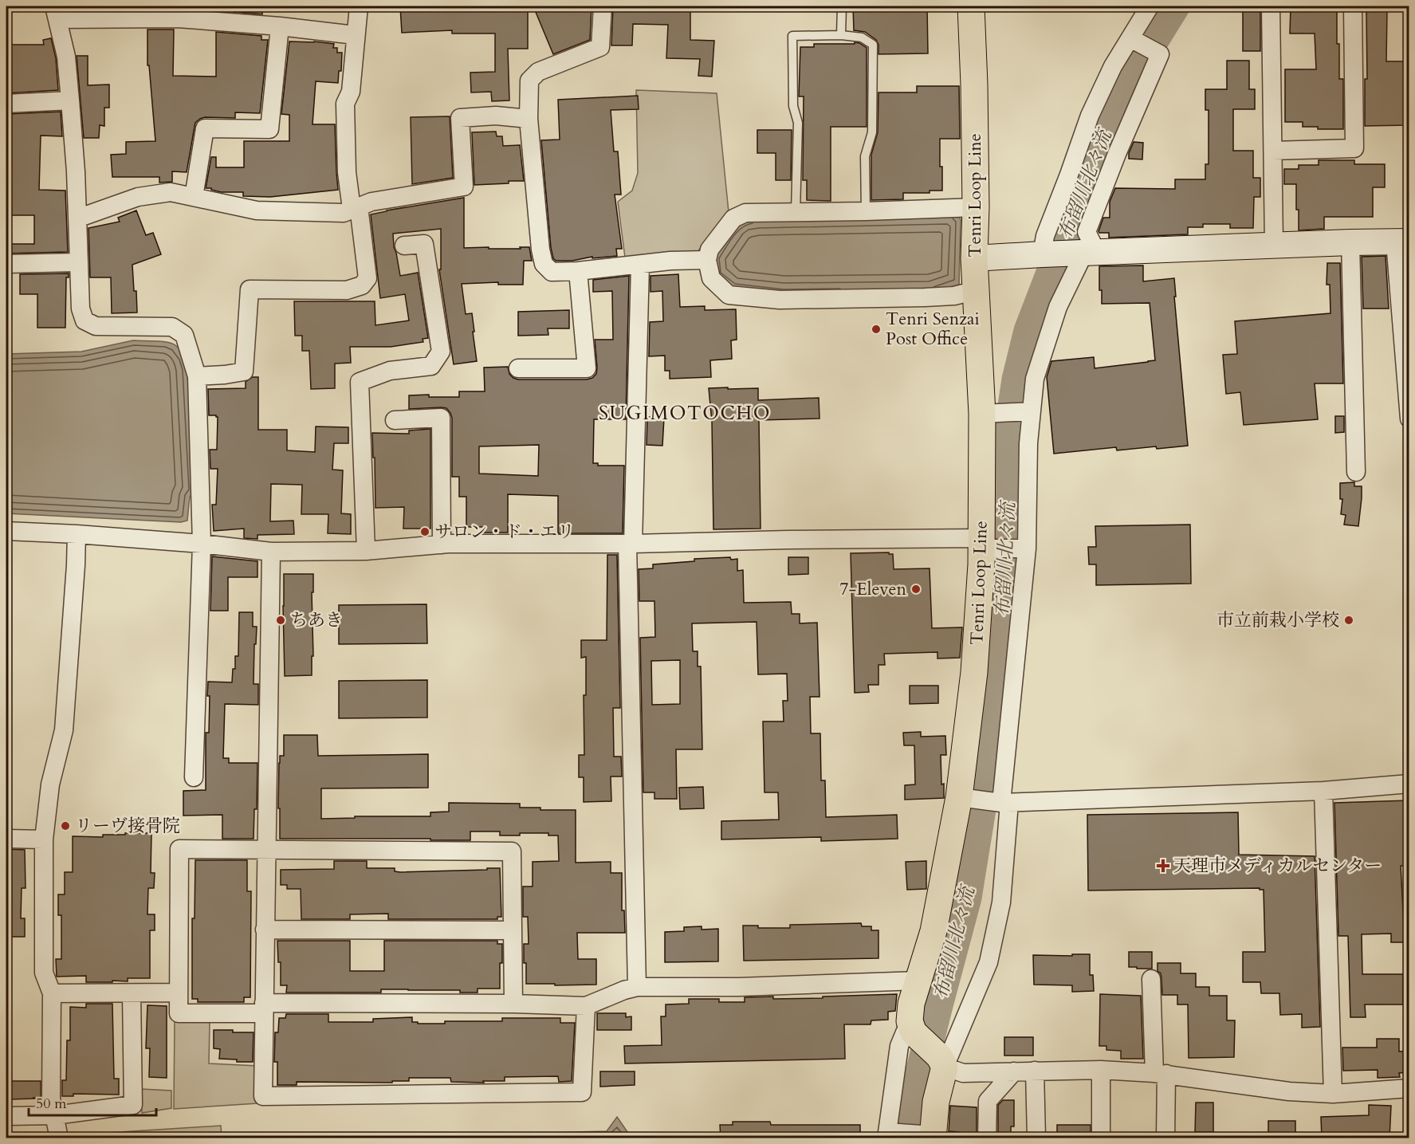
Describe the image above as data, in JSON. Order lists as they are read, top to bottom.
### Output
{
  "streets": {
    "main road": ["Tenri Loop Line"]
  },
  "districts": ["SUGIMOTOCHO"],
  "water": ["布留川北々流"],
  "places": {
    "other": [
      "Tenri Senzai Post Office",
      "サロン・ド・エリ",
      "7-Eleven",
      "ちあき",
      "市立前栽小学校",
      "リーヴ接骨院"
    ],
    "health": ["天理市メディカルセンター"]
  },
  "scale_bar": "50 m"
}
